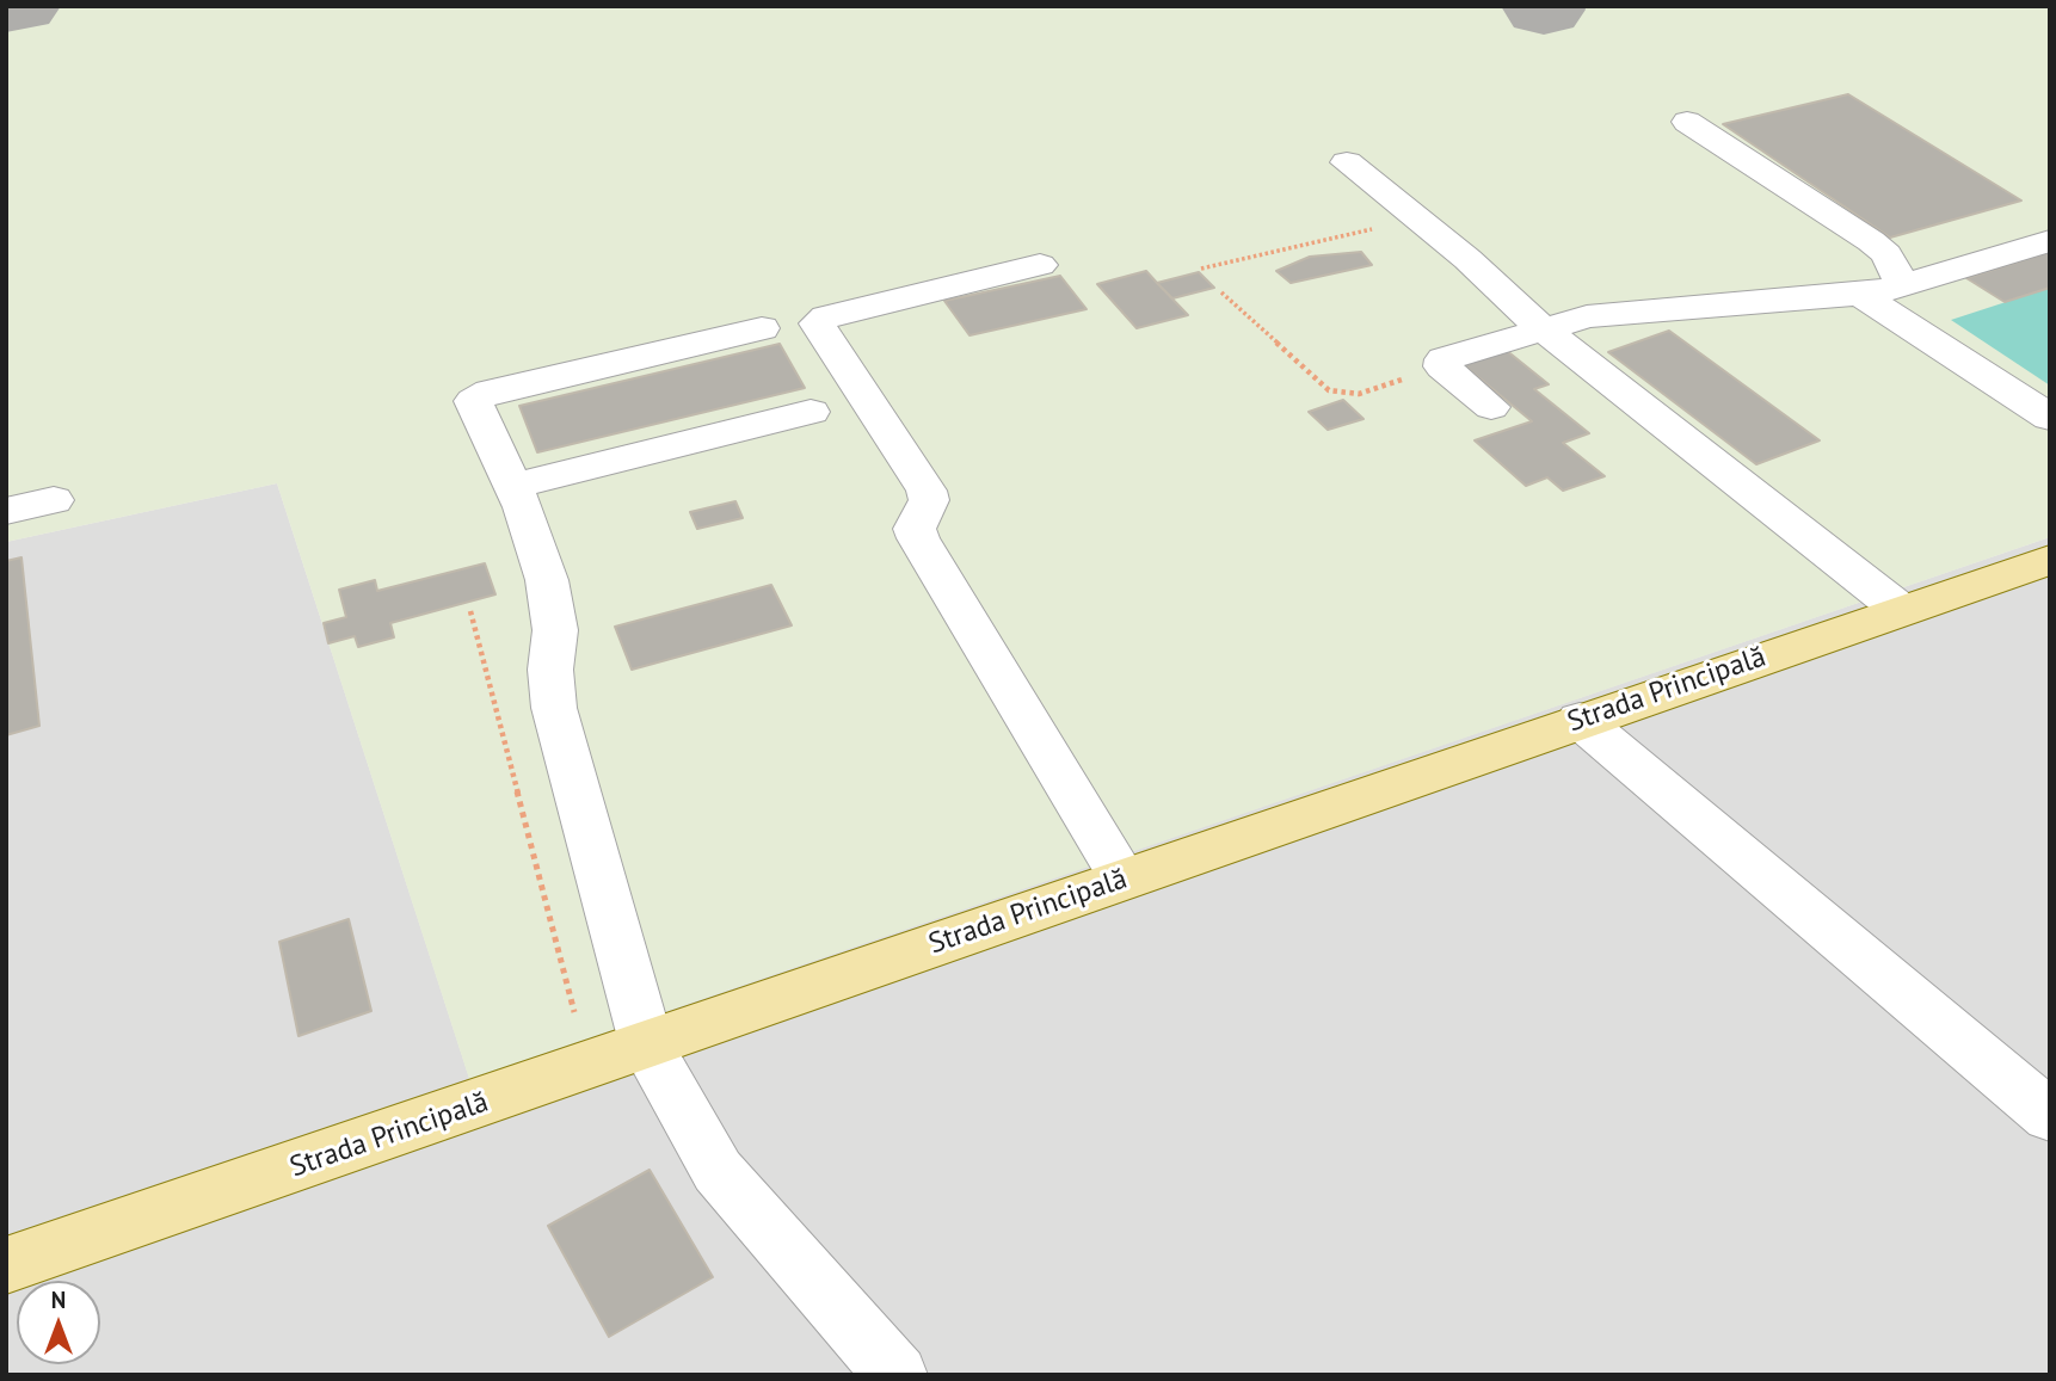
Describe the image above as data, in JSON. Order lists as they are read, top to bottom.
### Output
{
  "streets": {
    "main road": ["Strada Principală"]
  },
  "north": "top"
}
